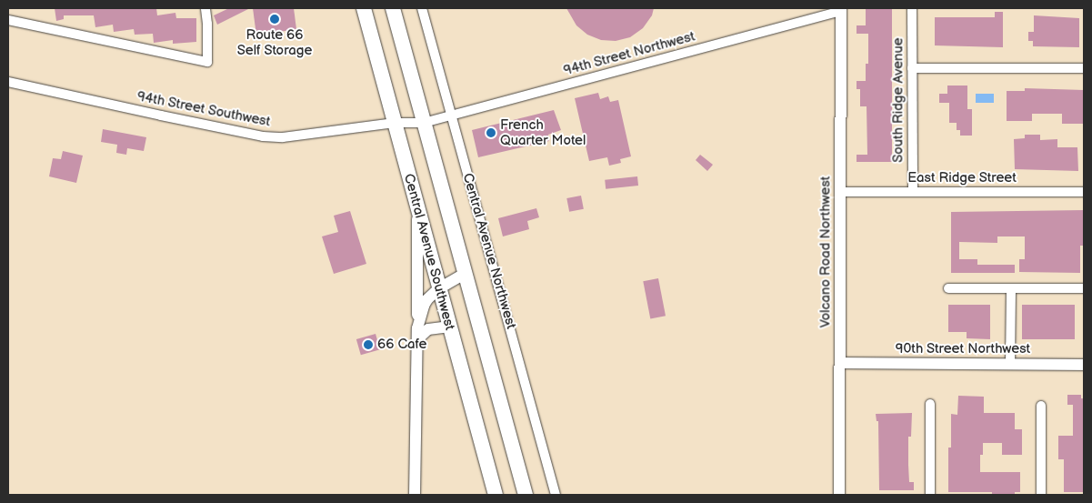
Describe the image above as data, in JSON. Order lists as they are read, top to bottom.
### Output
{
  "streets": {
    "main road": ["Central Avenue Northwest", "Central Avenue Southwest"],
    "street": [
      "94th Street Northwest",
      "South Ridge Avenue",
      "94th Street Southwest",
      "East Ridge Street",
      "Volcano Road Northwest",
      "90th Street Northwest"
    ]
  },
  "crossings": [
    ["94th Street Northwest", "94th Street Southwest"],
    ["94th Street Northwest", "Central Avenue Northwest"],
    ["94th Street Northwest", "Volcano Road Northwest"],
    ["South Ridge Avenue", "East Ridge Street"],
    ["94th Street Southwest", "Central Avenue Northwest"],
    ["94th Street Southwest", "Central Avenue Southwest"],
    ["East Ridge Street", "Volcano Road Northwest"],
    ["Volcano Road Northwest", "90th Street Northwest"]
  ],
  "places": ["Route 66 Self Storage", "French Quarter Motel", "66 Cafe"]
}
